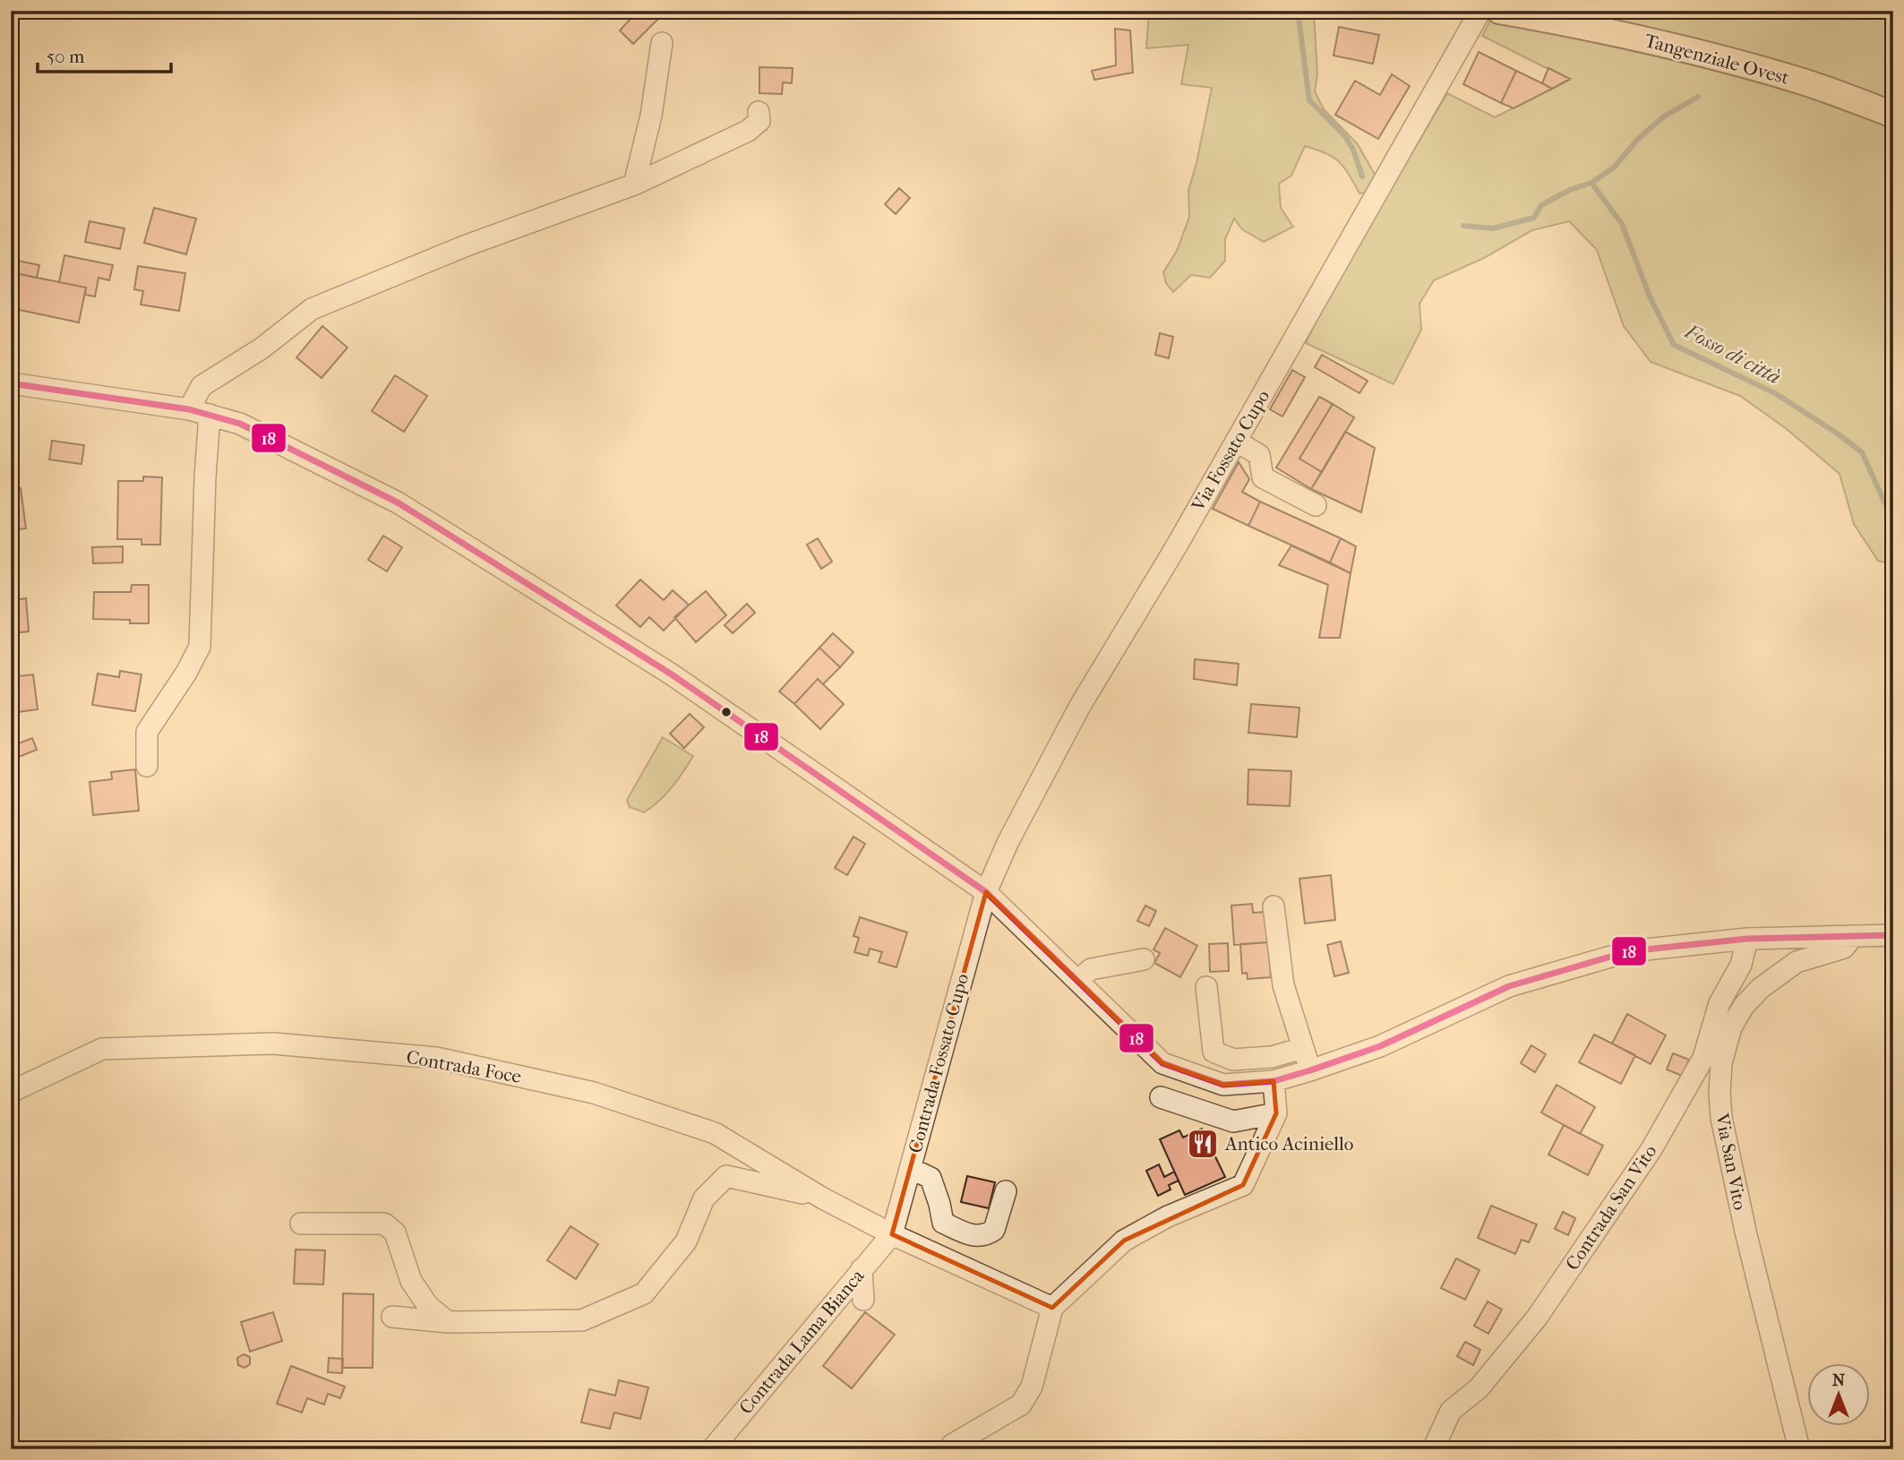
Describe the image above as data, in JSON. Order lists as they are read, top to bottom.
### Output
{
  "streets": {
    "main road": ["Tangenziale Ovest"],
    "street": [
      "Via Fossato Cupo",
      "Contrada Fossato Cupo",
      "Contrada Foce",
      "Via San Vito",
      "Contrada San Vito",
      "Contrada Lama Bianca"
    ]
  },
  "crossings": [
    ["Via Fossato Cupo", "Contrada Fossato Cupo"],
    ["Contrada Fossato Cupo", "Contrada Foce"],
    ["Contrada Fossato Cupo", "Contrada Lama Bianca"],
    ["Contrada Foce", "Contrada Lama Bianca"]
  ],
  "water": ["Fosso di città"],
  "places": {
    "restaurant": ["Antico Aciniello"]
  },
  "lines": ["transit line 18"],
  "scale_bar": "50 m",
  "north": "top"
}
